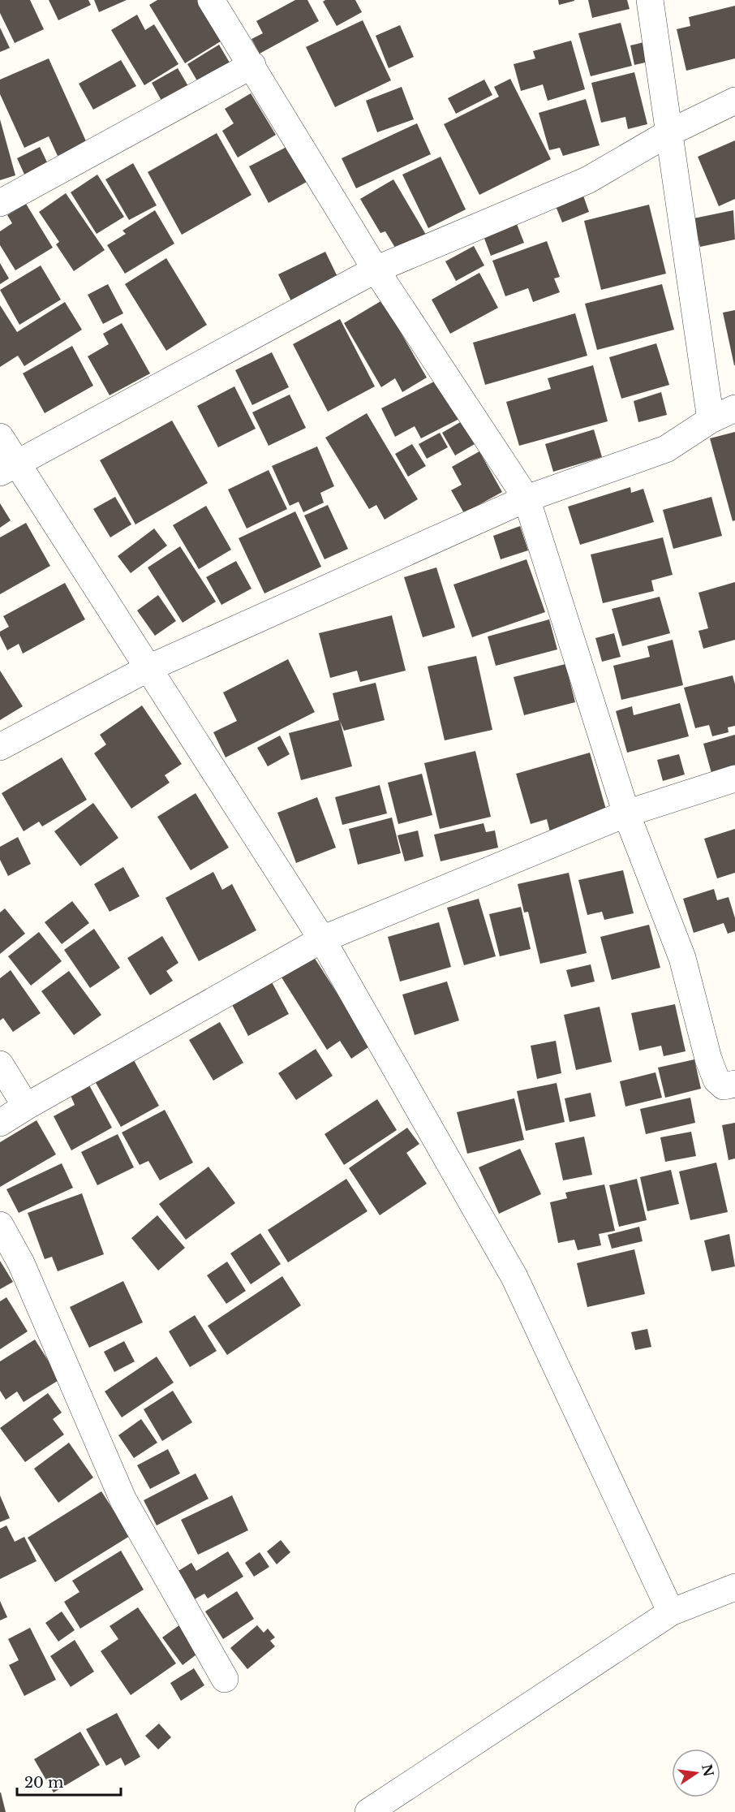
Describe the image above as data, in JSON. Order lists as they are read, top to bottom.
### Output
{
  "scale_bar": "20 m",
  "north": "right"
}
